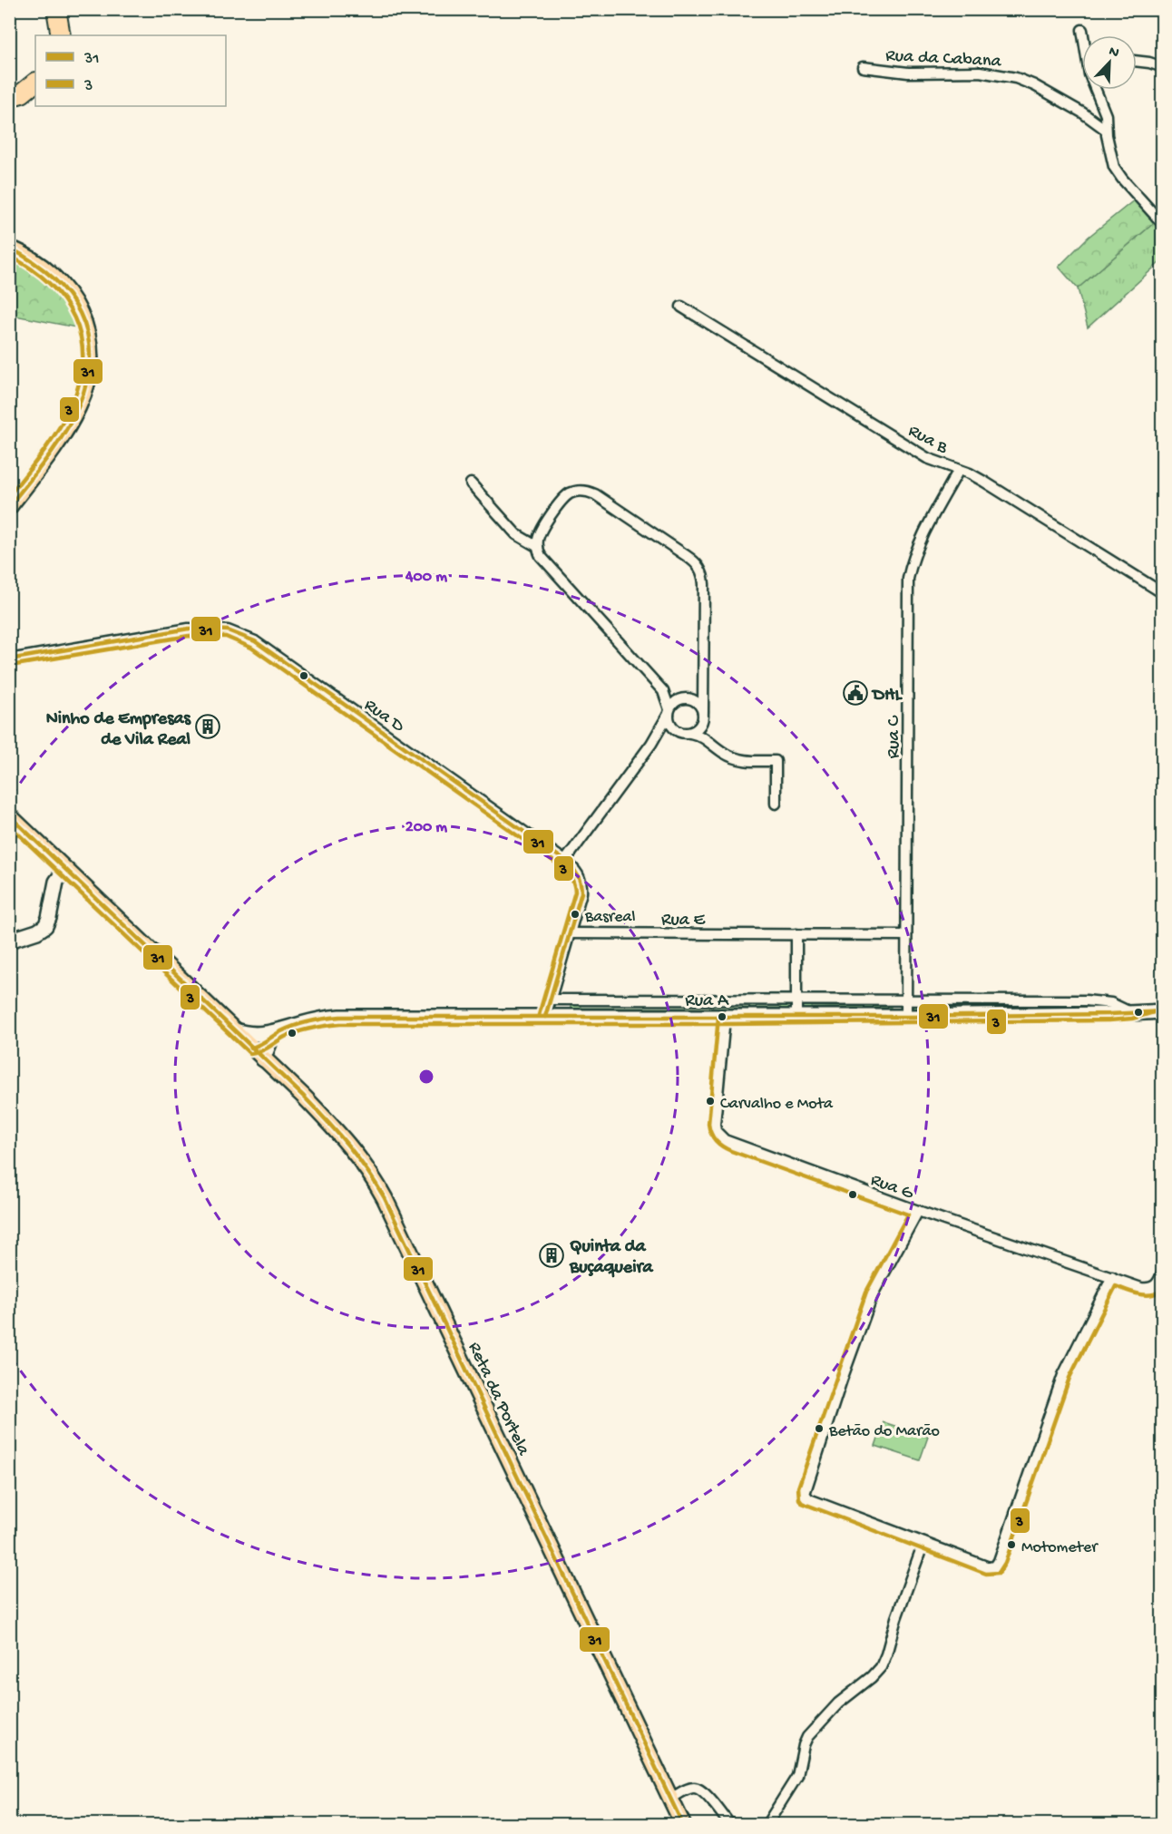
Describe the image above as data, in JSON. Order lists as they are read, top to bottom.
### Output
{
  "streets": {
    "main road": ["Reta da Portela"],
    "street": [
      "Rua da Cabana",
      "Rua B",
      "Rua D",
      "Rua C",
      "Rua E",
      "Rua A",
      "Rua G"
    ]
  },
  "crossings": [
    ["Rua B", "Rua C"],
    ["Rua D", "Rua E"],
    ["Rua D", "Rua A"],
    ["Rua C", "Rua E"],
    ["Rua C", "Rua A"],
    ["Rua A", "Rua G"]
  ],
  "places": {
    "public building": ["DHL"],
    "building": ["Ninho de Empresas de Vila Real", "Quinta da Buçaqueira"],
    "other": [
      "Basreal",
      "Carvalho e Mota",
      "Betão do Marão",
      "Motometer"
    ]
  },
  "lines": ["transit line 31", "transit line 3"],
  "legend": ["31", "3"],
  "north": "top right",
  "rings": ["400 m", "200 m"]
}
